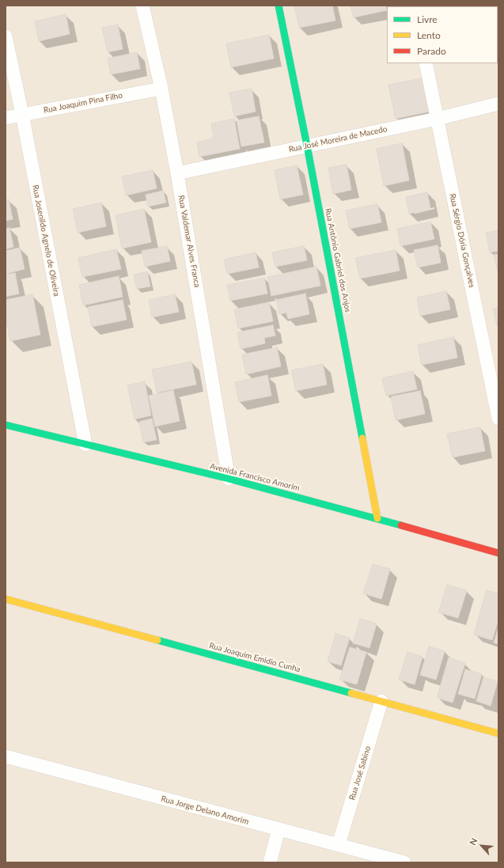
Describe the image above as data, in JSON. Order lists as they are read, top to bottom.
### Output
{
  "streets": {
    "street": [
      "Rua Joaquim Pina Filho",
      "Rua José Moreira de Macedo",
      "Rua Josenildo Agnelo de Oliveira",
      "Rua Sérgio Dória Gonçalves",
      "Rua Valdemar Alves Franca",
      "Rua Antônio Gabriel dos Anjos",
      "Avenida Francisco Amorim",
      "Rua Joaquim Emidio Cunha",
      "Rua José Sabino",
      "Rua Jorge Delano Amorim"
    ]
  },
  "crossings": [
    ["Rua Joaquim Pina Filho", "Rua Josenildo Agnelo de Oliveira"],
    ["Rua Joaquim Pina Filho", "Rua Valdemar Alves Franca"],
    ["Rua José Moreira de Macedo", "Rua Sérgio Dória Gonçalves"],
    ["Rua José Moreira de Macedo", "Rua Valdemar Alves Franca"],
    ["Rua José Moreira de Macedo", "Rua Antônio Gabriel dos Anjos"],
    ["Rua Josenildo Agnelo de Oliveira", "Avenida Francisco Amorim"],
    ["Rua Valdemar Alves Franca", "Avenida Francisco Amorim"],
    ["Rua Antônio Gabriel dos Anjos", "Avenida Francisco Amorim"],
    ["Rua Joaquim Emidio Cunha", "Rua José Sabino"],
    ["Rua José Sabino", "Rua Jorge Delano Amorim"]
  ],
  "legend": ["Livre", "Lento", "Parado"],
  "north": "top left"
}
